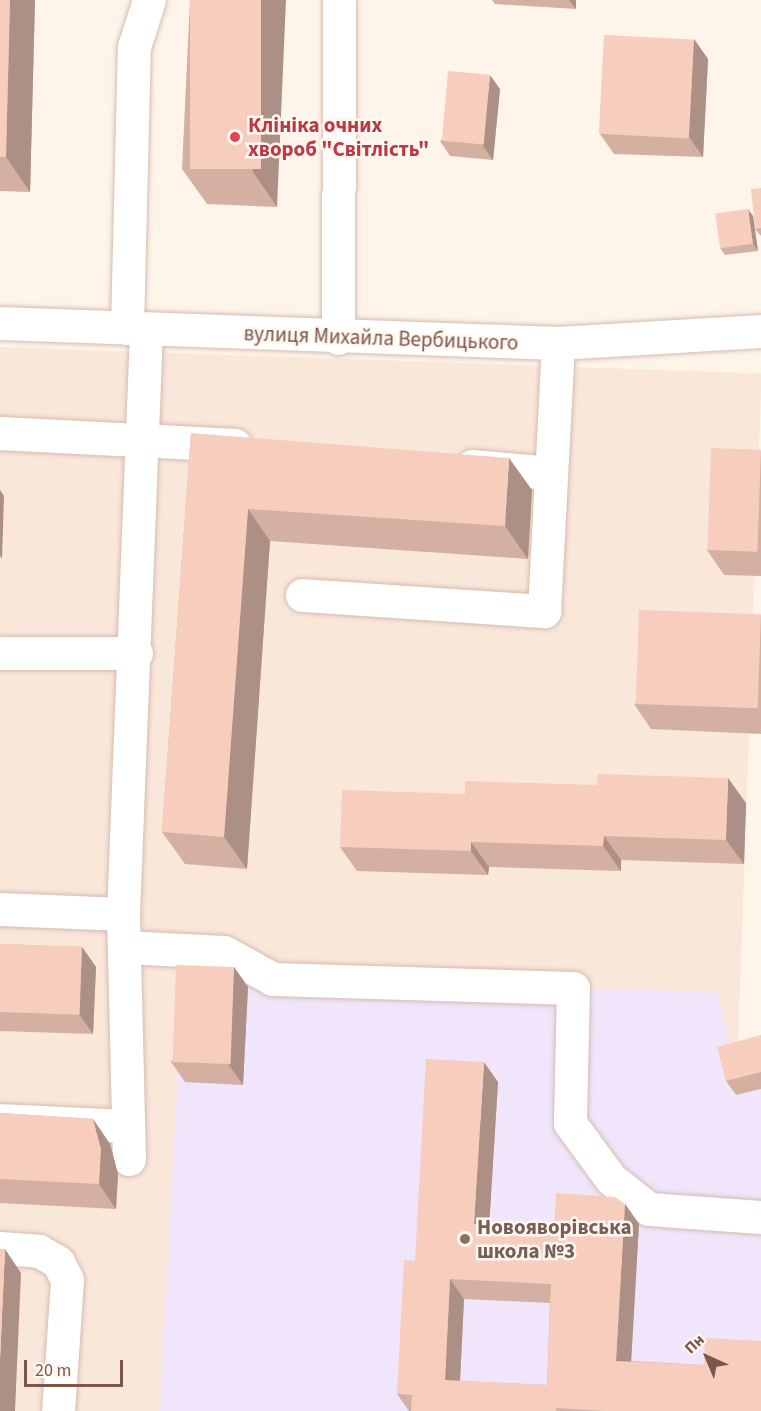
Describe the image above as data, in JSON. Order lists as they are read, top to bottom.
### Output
{
  "streets": {
    "street": ["вулиця Михайла Вербицького"]
  },
  "places": ["Клініка очних хвороб \"Світлість\"", "Новояворівська школа №3"],
  "scale_bar": "20 m",
  "north": "top left"
}
